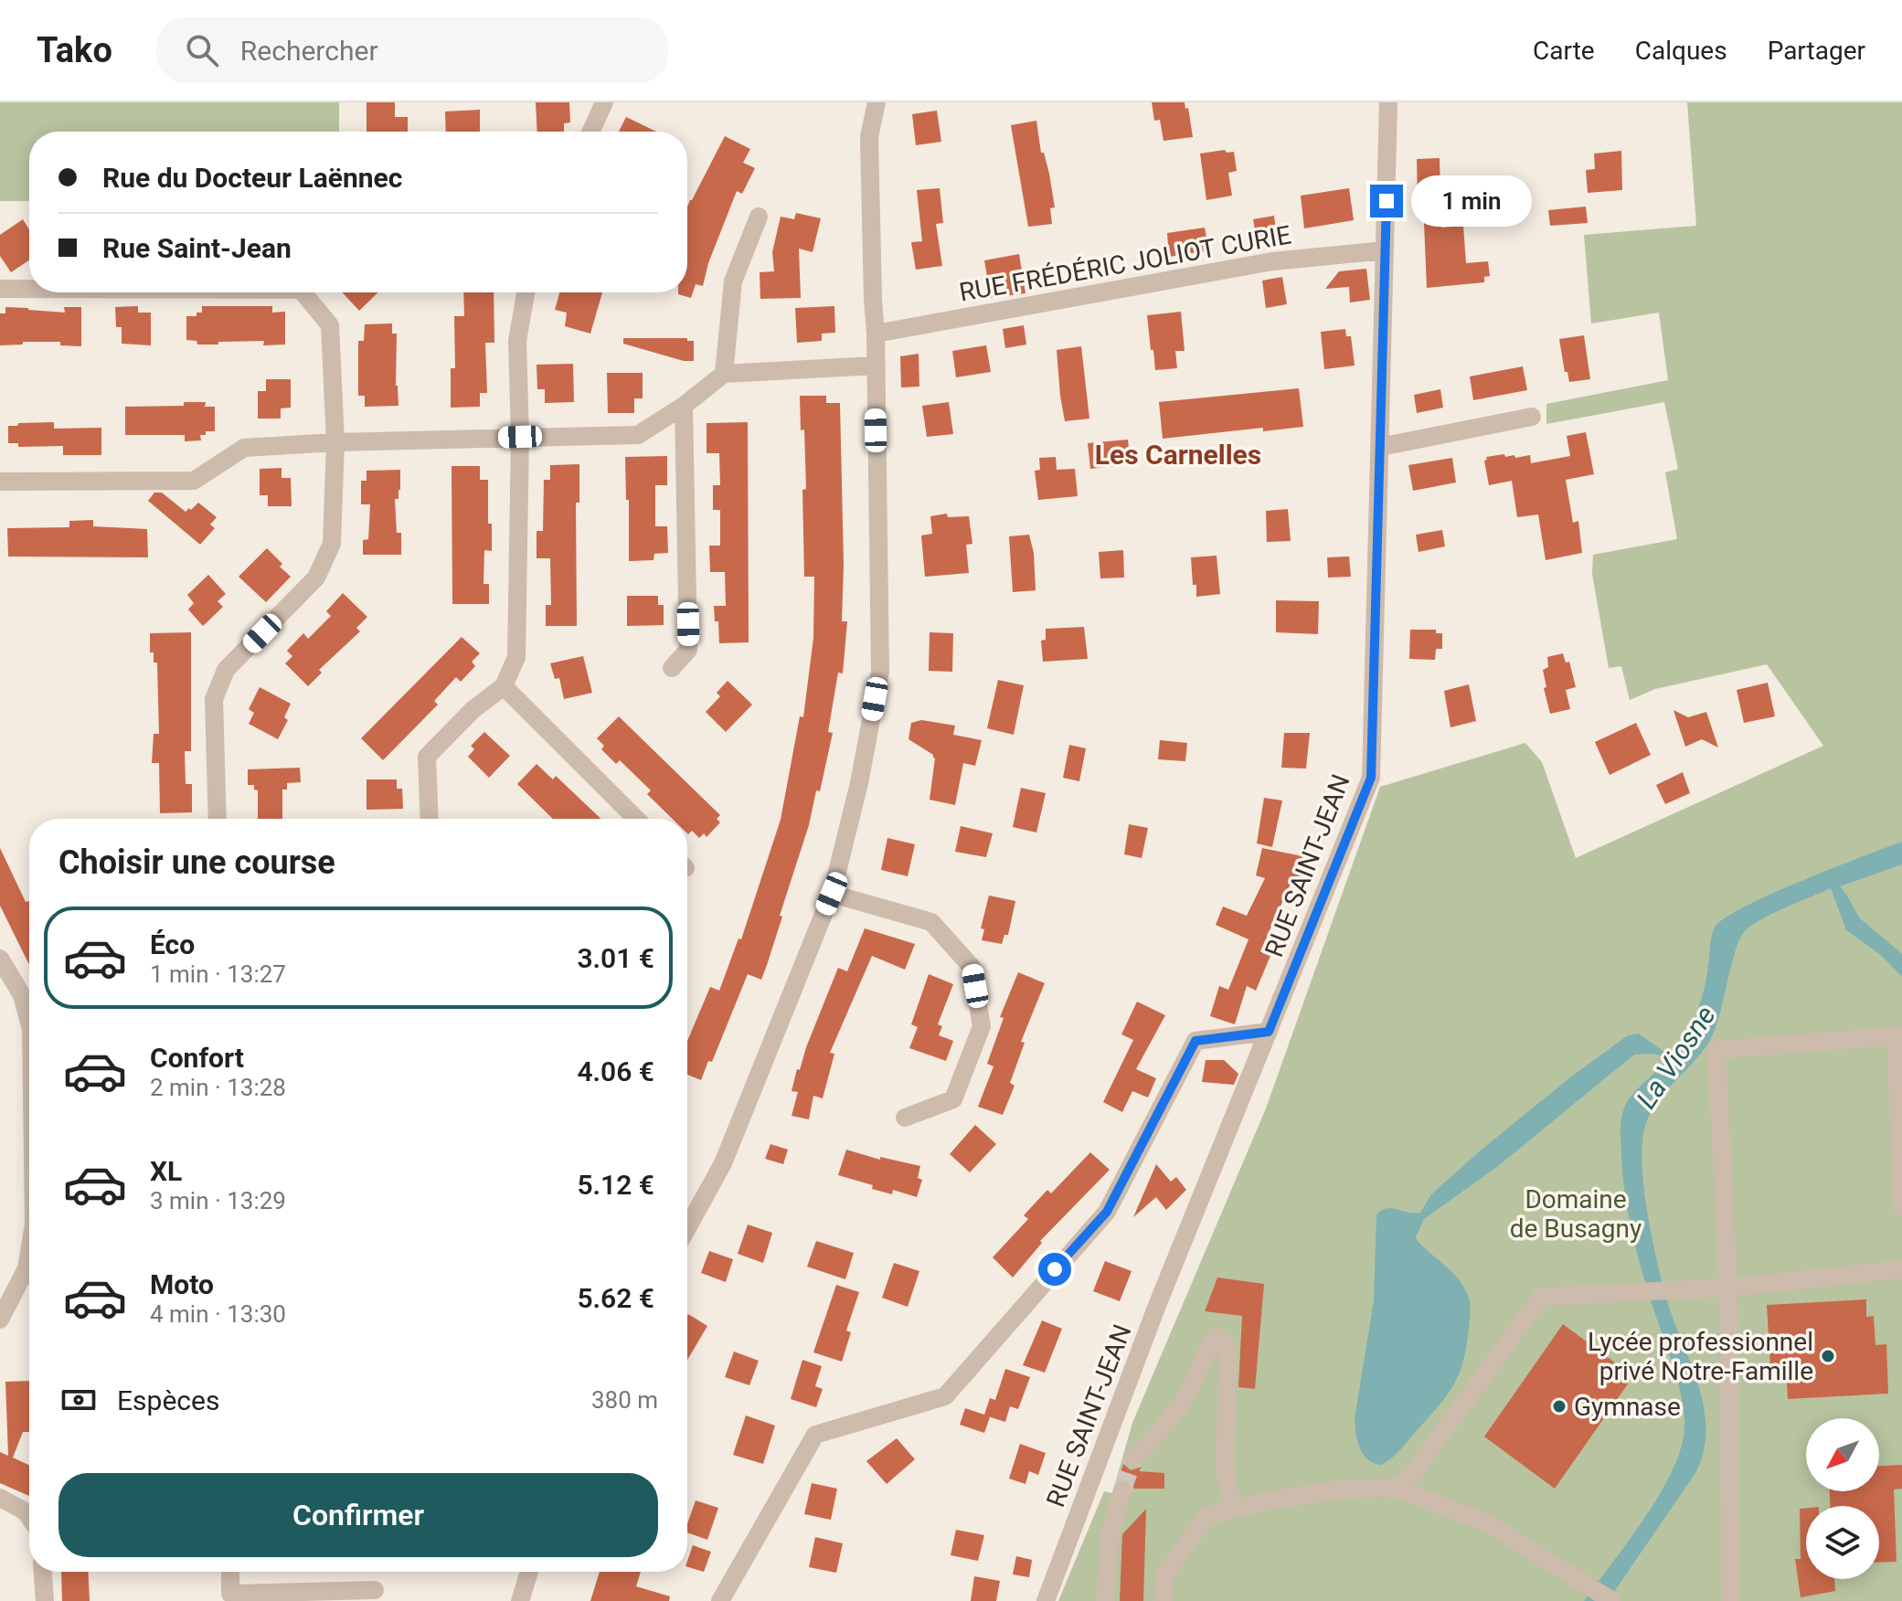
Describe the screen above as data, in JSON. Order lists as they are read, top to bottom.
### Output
{
  "streets": {
    "street": ["RUE FRÉDÉRIC JOLIOT CURIE", "RUE SAINT-JEAN"]
  },
  "crossings": [
    ["RUE FRÉDÉRIC JOLIOT CURIE", "RUE SAINT-JEAN"]
  ],
  "districts": ["Les Carnelles"],
  "water": ["La Viosne"],
  "parks": ["Domaine de Busagny"],
  "places": ["Lycée professionnel privé Notre-Famille", "Gymnase"],
  "north": "bottom left",
  "page": {
    "header": "Tako",
    "search": "Rechercher",
    "nav": ["Carte", "Calques", "Partager"],
    "banner": ["Rue du Docteur Laënnec", "Rue Saint-Jean"],
    "bubble": "1 min",
    "heading": "Choisir une course",
    "list": [
      {
        "name": "Éco",
        "note": "1 min · 13:27",
        "value": "3.01 €"
      },
      {
        "name": "Confort",
        "note": "2 min · 13:28",
        "value": "4.06 €"
      },
      {
        "name": "XL",
        "note": "3 min · 13:29",
        "value": "5.12 €"
      },
      {
        "name": "Moto",
        "note": "4 min · 13:30",
        "value": "5.62 €"
      }
    ],
    "pay": ["Espèces", "380 m"],
    "buttons": "Confirmer"
  }
}
